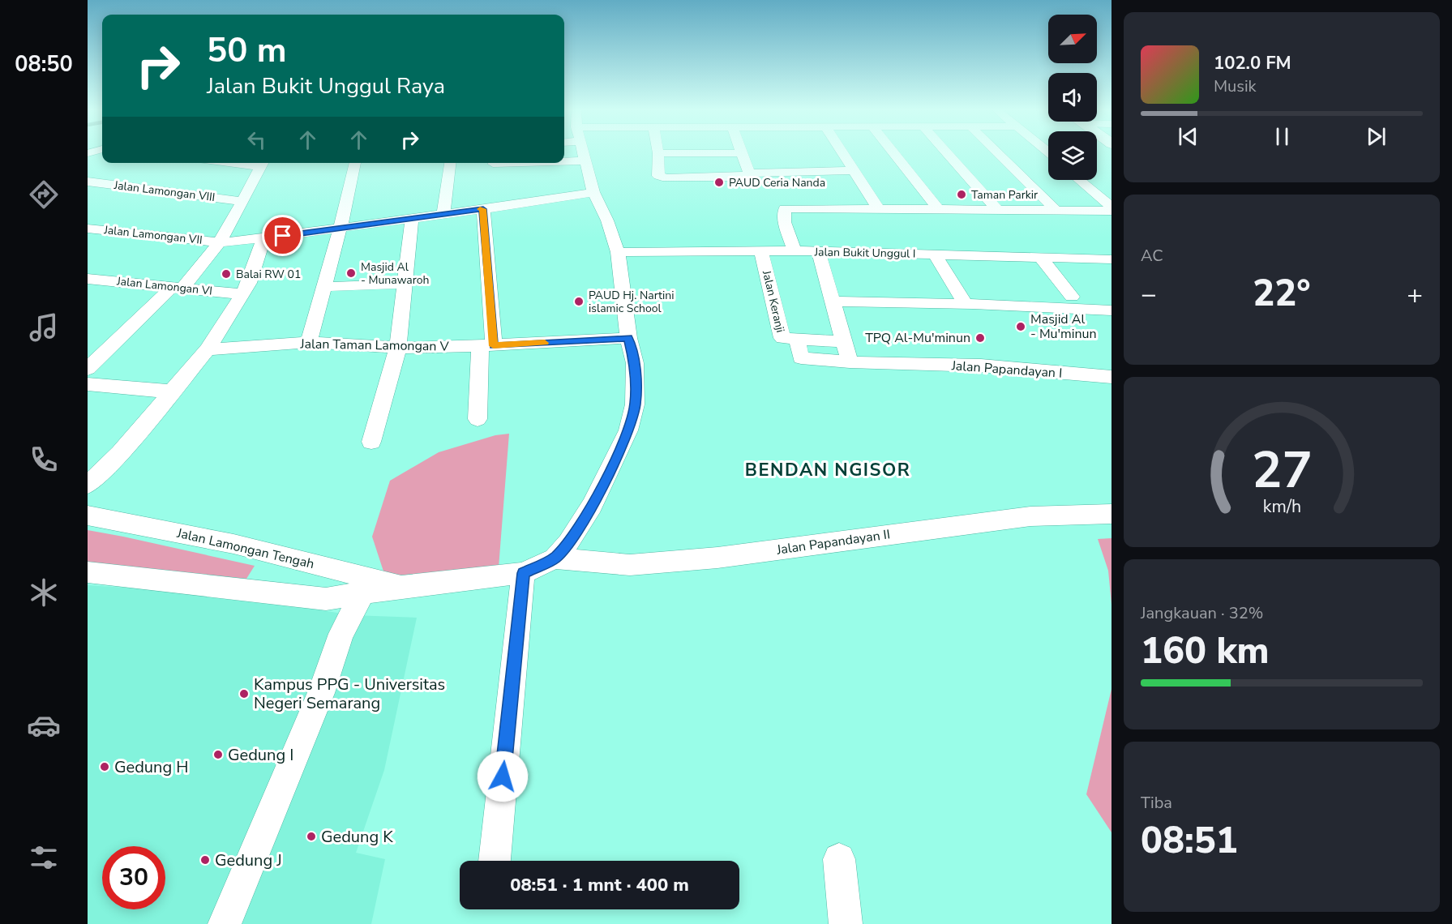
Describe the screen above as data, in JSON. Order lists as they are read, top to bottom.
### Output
{
  "streets": {
    "street": [
      "Jalan Lamongan VIII",
      "Jalan Lamongan VII",
      "Jalan Bukit Unggul I",
      "Jalan Lamongan VI",
      "Jalan Keranji",
      "Jalan Taman Lamongan V",
      "Jalan Papandayan I",
      "Jalan Papandayan II",
      "Jalan Lamongan Tengah"
    ]
  },
  "crossings": [
    ["Jalan Bukit Unggul I", "Jalan Keranji"],
    ["Jalan Keranji", "Jalan Papandayan I"],
    ["Jalan Papandayan II", "Jalan Lamongan Tengah"]
  ],
  "districts": ["BENDAN NGISOR"],
  "places": [
    "PAUD Ceria Nanda",
    "Taman Parkir",
    "Masjid Al - Munawaroh",
    "Balai RW 01",
    "PAUD Hj. Nartini islamic School",
    "Masjid Al - Mu'minun",
    "TPQ Al-Mu'minun",
    "Kampus PPG - Universitas Negeri Semarang",
    "Gedung I",
    "Gedung H",
    "Gedung K",
    "Gedung J"
  ],
  "north": "top right",
  "page": {
    "tabs": "08:50",
    "turn": ["50 m", "Jalan Bukit Unggul Raya"],
    "song": ["102.0 FM", "Musik"],
    "tile": [
      "AC",
      ["Jangkauan · 32%", "160 km"],
      ["Tiba", "08:51"]
    ],
    "heat": ["−", "22°", "+"],
    "limit": "30",
    "trip": "08:51 · 1 mnt · 400 m",
    "gauge": ["27", "km/h"]
  }
}
